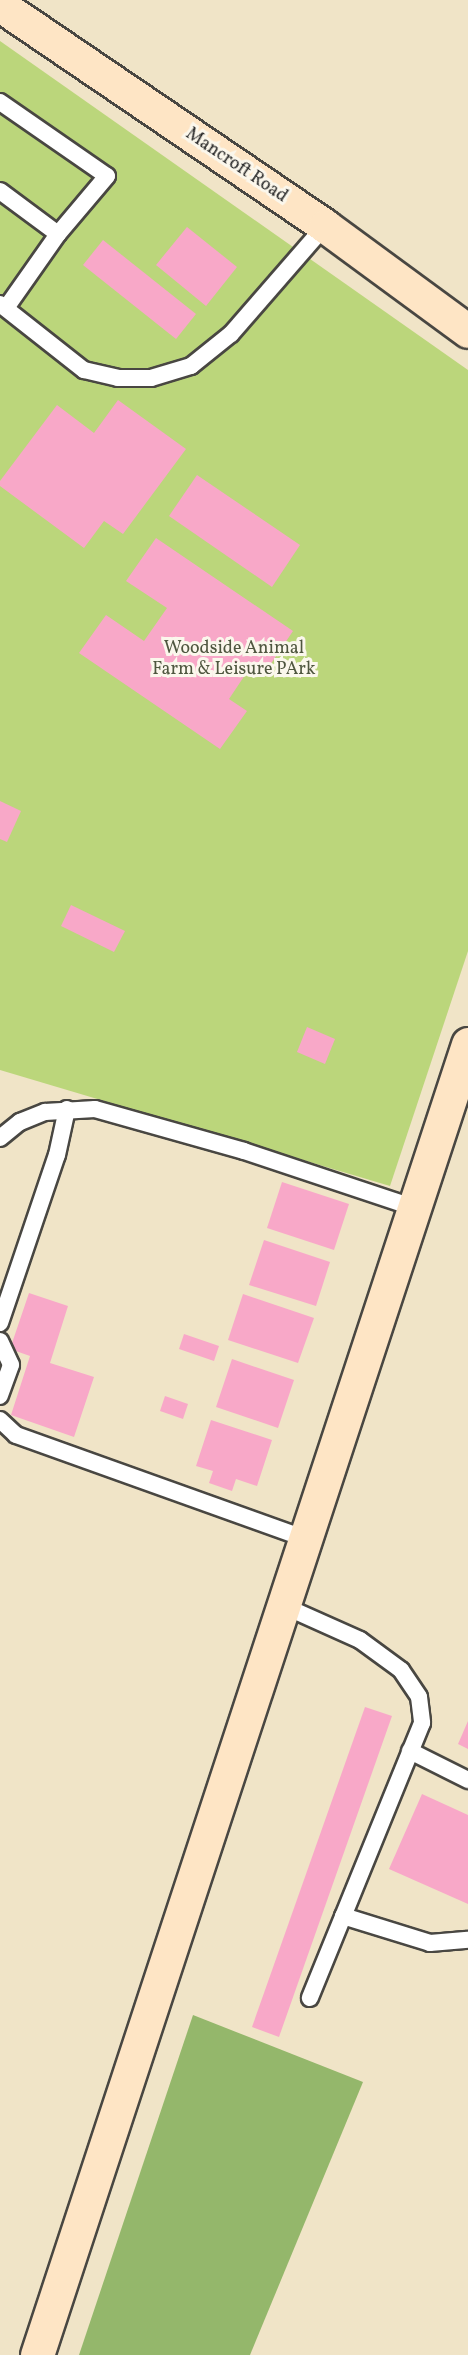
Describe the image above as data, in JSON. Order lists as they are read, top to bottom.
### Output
{
  "streets": {
    "main road": ["Mancroft Road"]
  },
  "parks": ["Woodside Animal Farm & Leisure PArk"]
}
